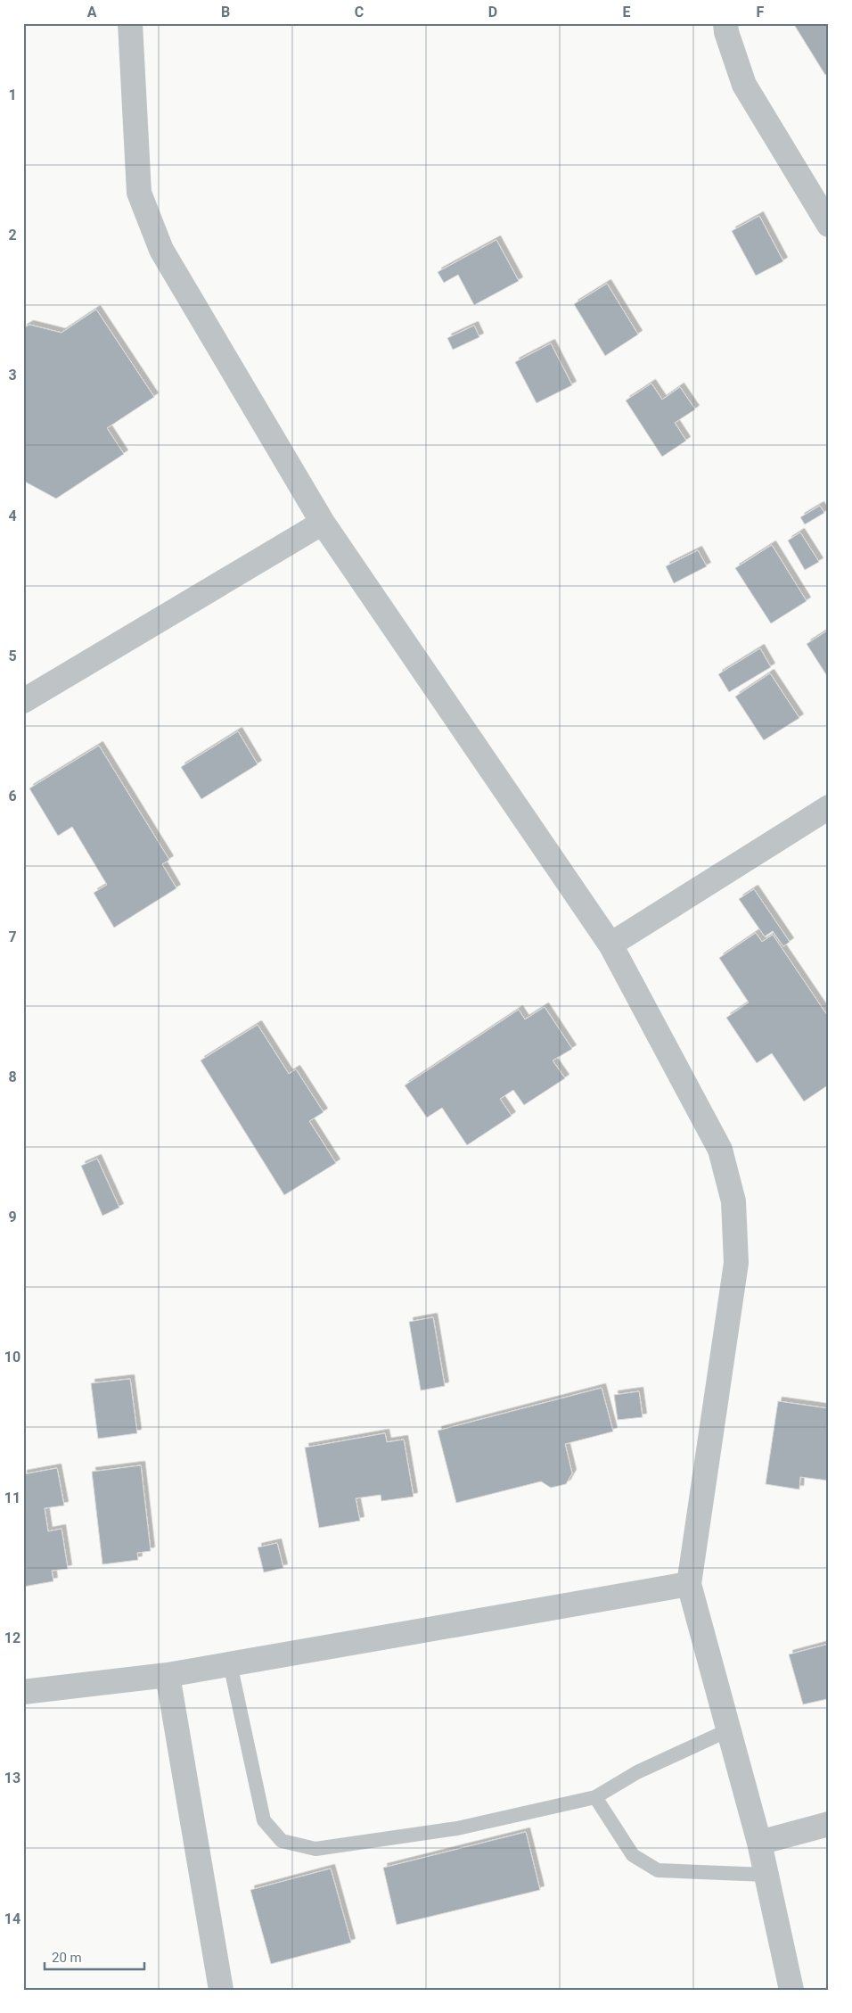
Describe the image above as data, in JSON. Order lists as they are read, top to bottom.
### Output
{
  "scale_bar": "20 m",
  "grid": {
    "columns": [
      "A",
      "B",
      "C",
      "D",
      "E",
      "F"
    ],
    "rows": [
      "1",
      "2",
      "3",
      "4",
      "5",
      "6",
      "7",
      "8",
      "9",
      "10",
      "11",
      "12",
      "13",
      "14"
    ]
  }
}
